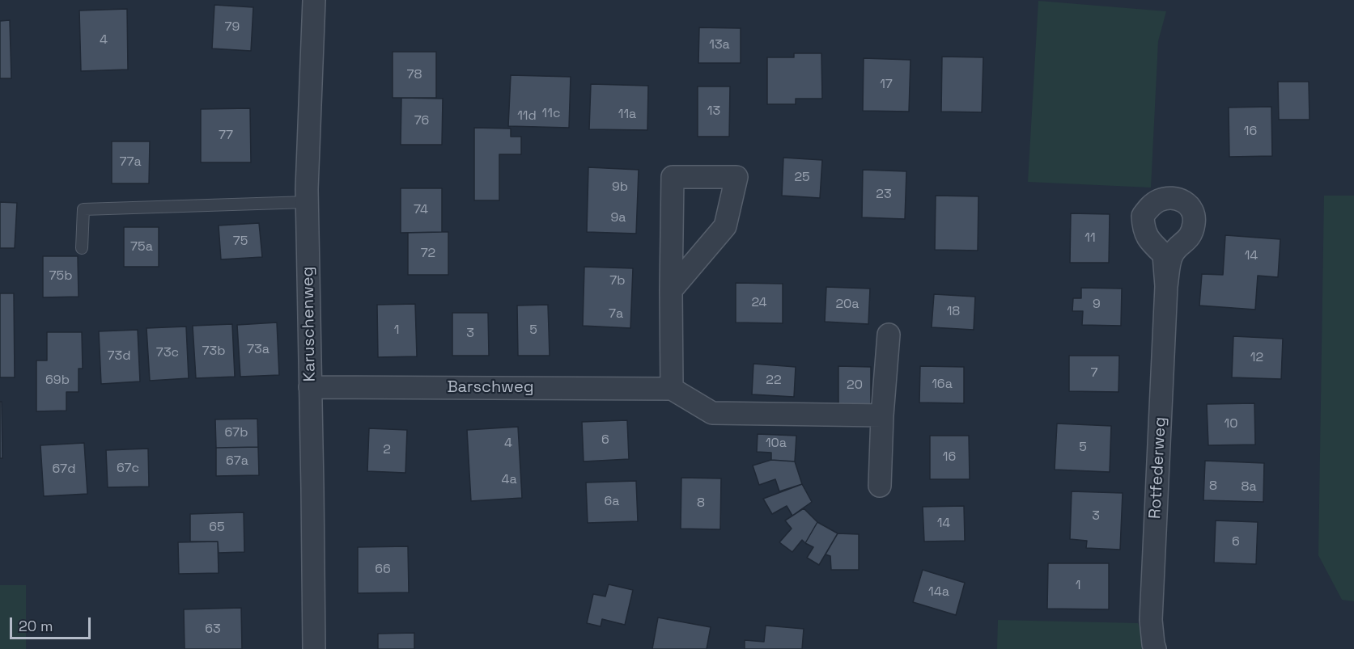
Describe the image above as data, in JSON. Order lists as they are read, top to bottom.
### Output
{
  "streets": {
    "street": ["Karuschenweg", "Barschweg", "Rotfederweg"]
  },
  "crossings": [
    ["Karuschenweg", "Barschweg"]
  ],
  "house_numbers": [
    "79",
    "4",
    "13a",
    "78",
    "17",
    "13",
    "11c",
    "11a",
    "11d",
    "76",
    "16",
    "77",
    "77a",
    "25",
    "9b",
    "23",
    "74",
    "9a",
    "11",
    "75",
    "75a",
    "72",
    "14",
    "75b",
    "7b",
    "24",
    "20a",
    "9",
    "18",
    "7a",
    "1",
    "5",
    "3",
    "73a",
    "73b",
    "73c",
    "73d",
    "12",
    "7",
    "69b",
    "22",
    "16a",
    "20",
    "10",
    "67b",
    "6",
    "4",
    "10a",
    "5",
    "2",
    "16",
    "67a",
    "67c",
    "67d",
    "4a",
    "8",
    "8a",
    "6a",
    "8",
    "3",
    "14",
    "65",
    "6",
    "66",
    "1",
    "14a",
    "63"
  ],
  "scale_bar": "20 m"
}
